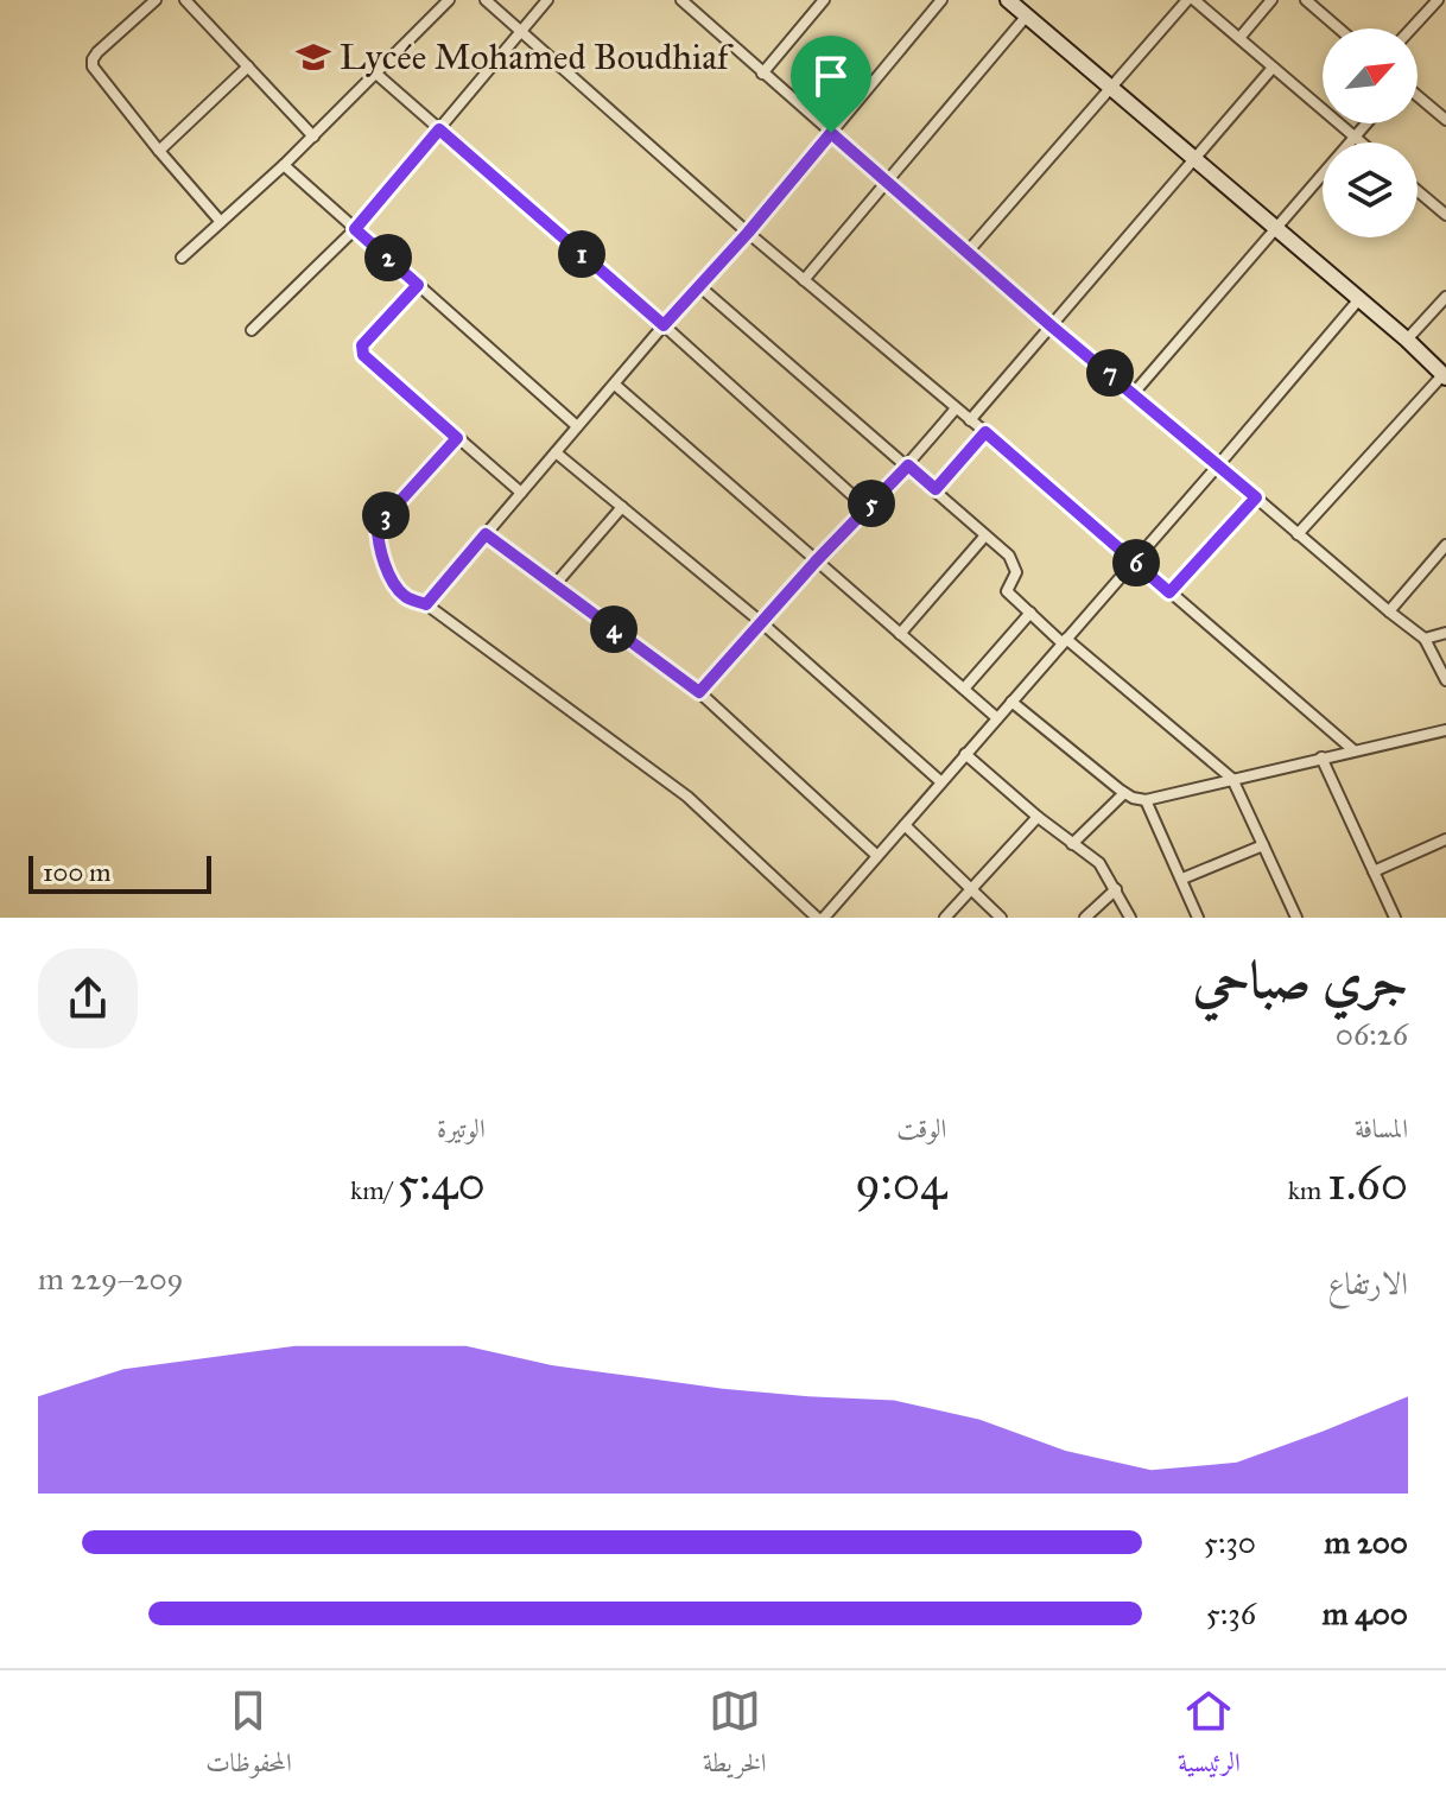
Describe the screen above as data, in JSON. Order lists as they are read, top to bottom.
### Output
{
  "places": {
    "school or university": ["Lycée Mohamed Boudhiaf"]
  },
  "scale_bar": "100 m",
  "north": "top right",
  "page": {
    "pins": [
      "1",
      "2",
      "7",
      "5",
      "3",
      "6",
      "4"
    ],
    "scale": "100 m",
    "heading": ["جري صباحي", "06:26"],
    "stats": [
      ["المسافة", "1.60 km"],
      ["الوقت", "9:04"],
      ["الوتيرة", "5:40 /km"]
    ],
    "chart": ["الارتفاع", "209–229 m"],
    "list": [
      {
        "name": "200 m",
        "note": "5:30"
      },
      {
        "name": "400 m",
        "note": "5:36"
      }
    ],
    "tabs": ["الرئيسية", "الخريطة", "المحفوظات"]
  }
}
